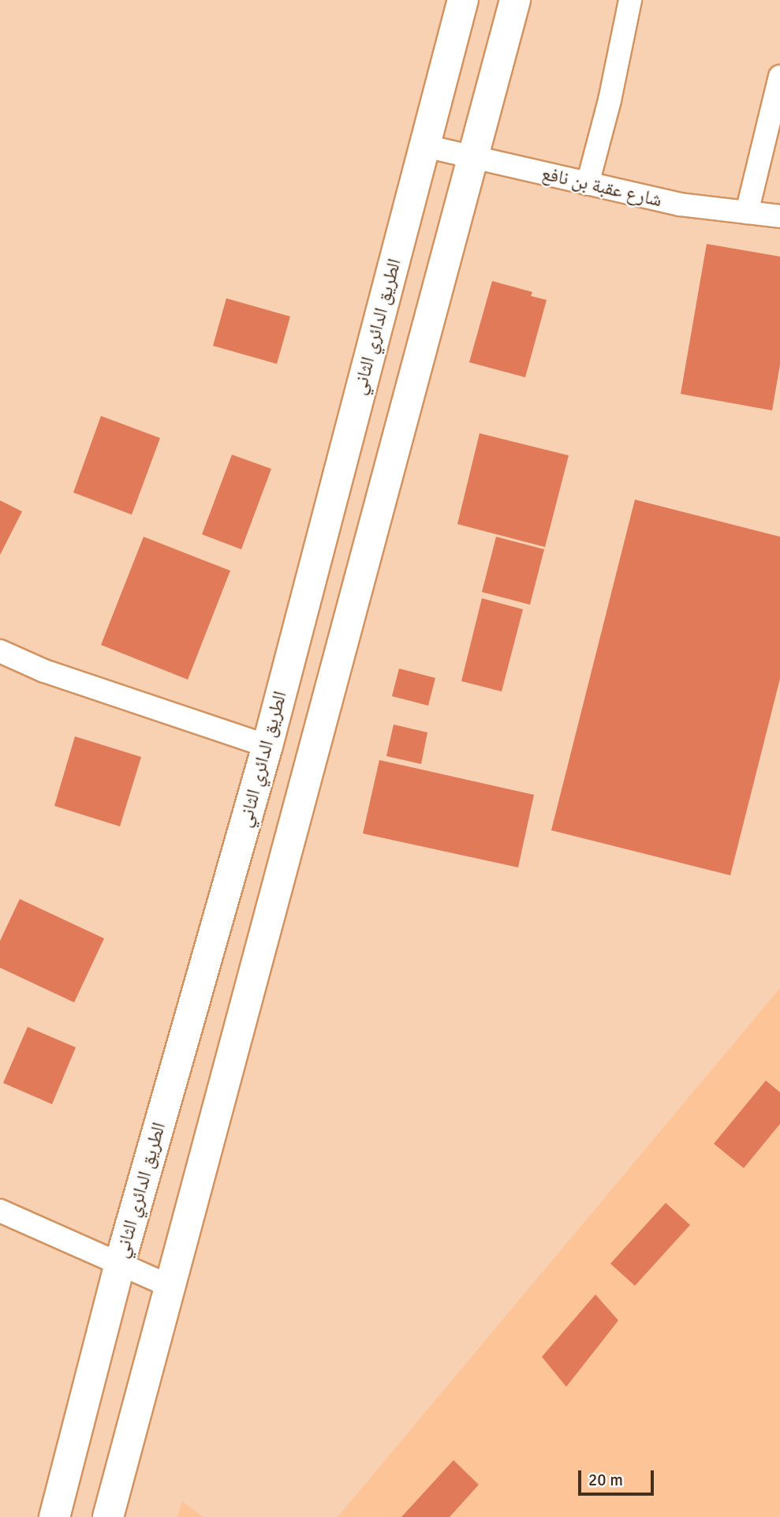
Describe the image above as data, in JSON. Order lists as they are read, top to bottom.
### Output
{
  "streets": {
    "main road": ["الطريق الدائري الثاني"],
    "street": ["شارع عقبة بن نافع"]
  },
  "crossings": [
    ["شارع عقبة بن نافع", "الطريق الدائري الثاني"]
  ],
  "scale_bar": "20 m"
}
